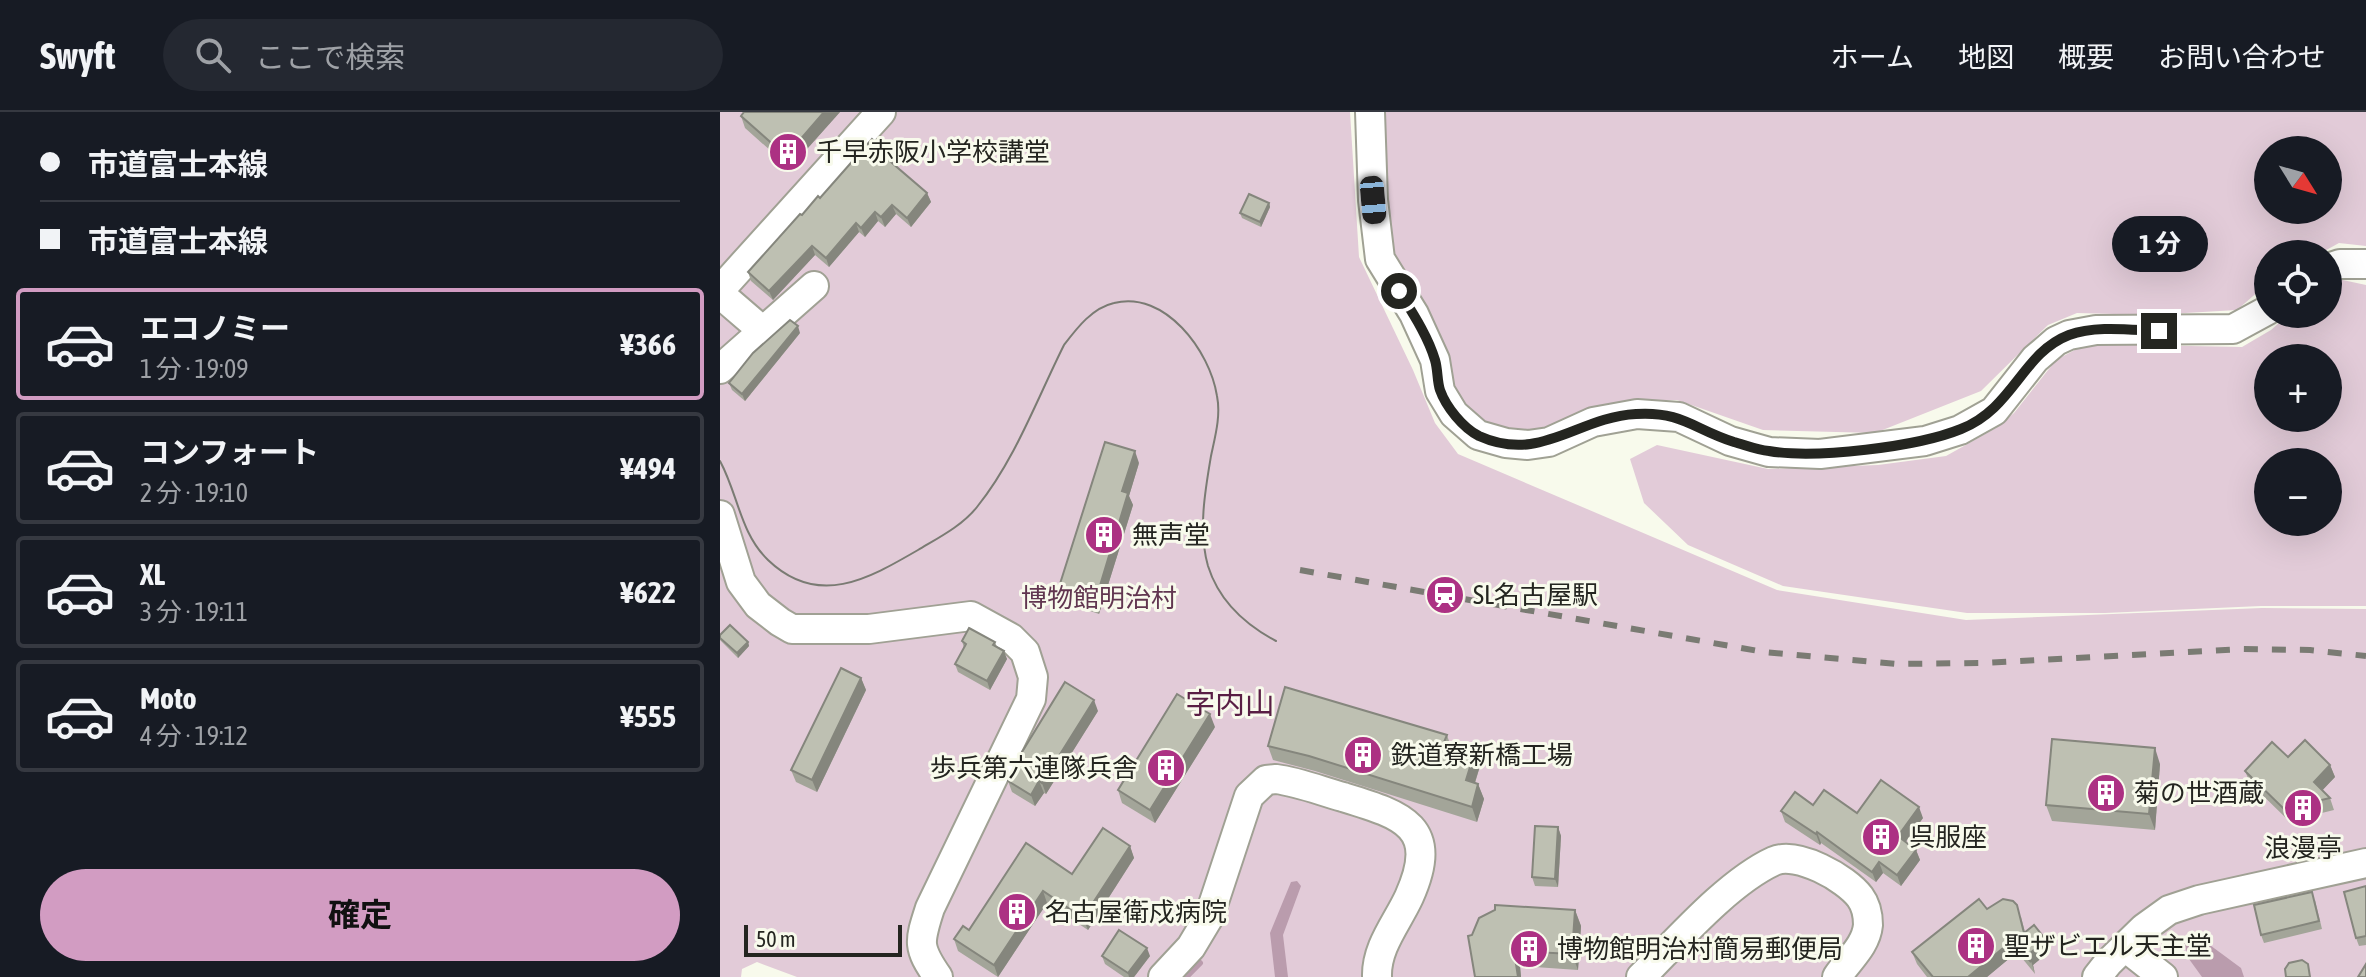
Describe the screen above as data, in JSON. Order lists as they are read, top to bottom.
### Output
{
  "districts": ["字内山"],
  "parks": ["博物館明治村"],
  "places": {
    "building": [
      "千早赤阪小学校講堂",
      "無声堂",
      "鉄道寮新橋工場",
      "歩兵第六連隊兵舎",
      "菊の世酒蔵",
      "浪漫亭",
      "呉服座",
      "名古屋衛戍病院",
      "聖ザビエル天主堂",
      "博物館明治村簡易郵便局"
    ],
    "station": ["SL名古屋駅"]
  },
  "scale_bar": "50 m",
  "north": "bottom right",
  "page": {
    "header": "Swyft",
    "search": "ここで検索",
    "nav": [
      "ホーム",
      "地図",
      "概要",
      "お問い合わせ"
    ],
    "banner": ["市道富士本線", "市道富士本線"],
    "map_buttons": ["+", "−"],
    "bubble": "1 分",
    "list": [
      {
        "name": "エコノミー",
        "note": "1 分 · 19:09",
        "value": "¥366"
      },
      {
        "name": "コンフォート",
        "note": "2 分 · 19:10",
        "value": "¥494"
      },
      {
        "name": "XL",
        "note": "3 分 · 19:11",
        "value": "¥622"
      },
      {
        "name": "Moto",
        "note": "4 分 · 19:12",
        "value": "¥555"
      }
    ],
    "buttons": "確定",
    "scale": "50 m"
  }
}
